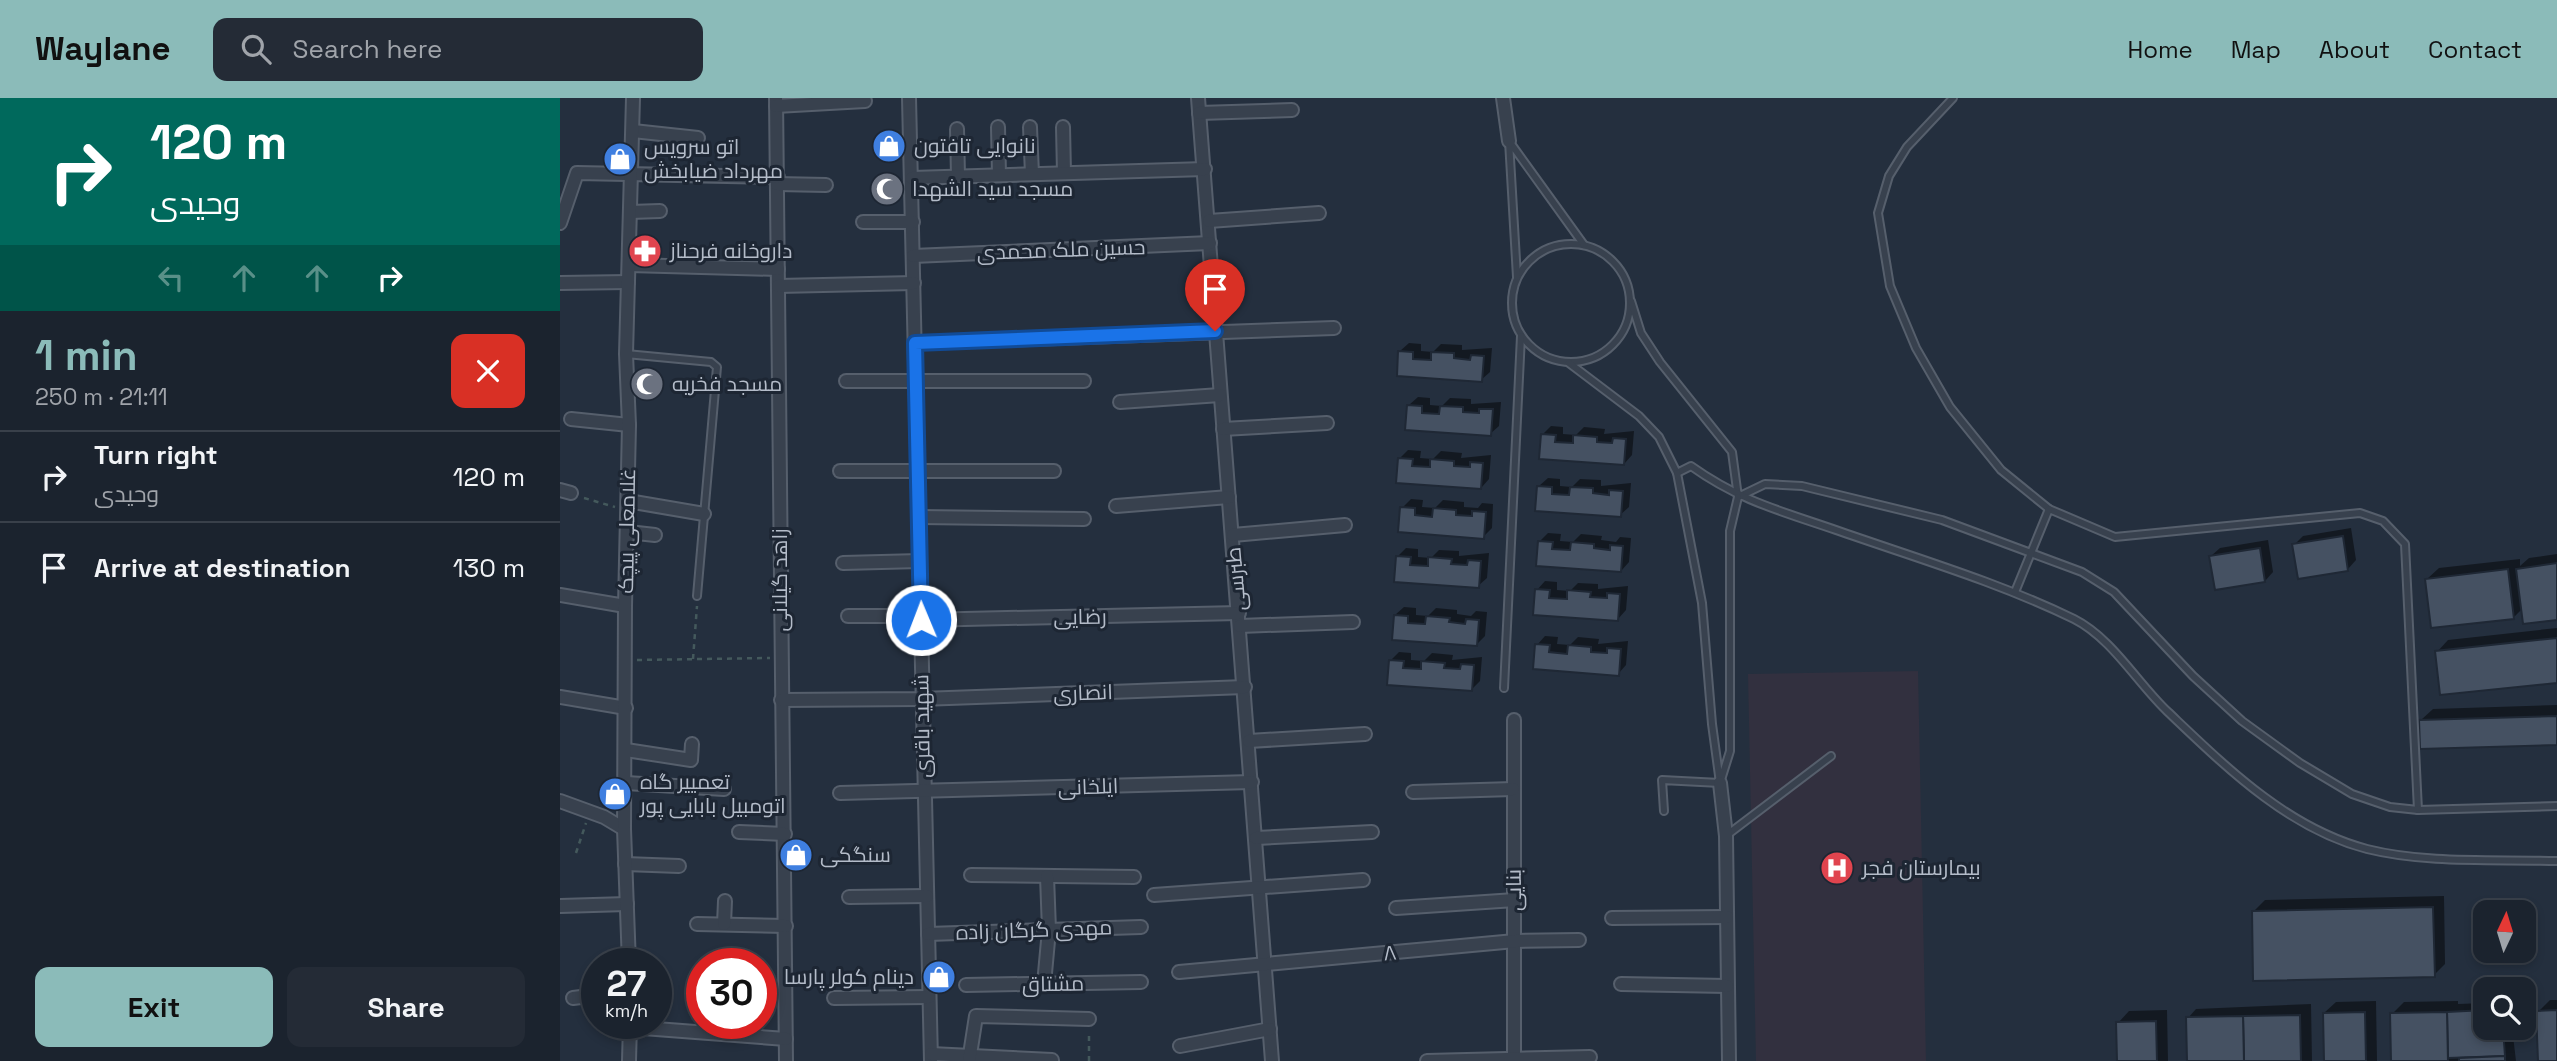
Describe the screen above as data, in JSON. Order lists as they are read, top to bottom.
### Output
{
  "streets": {
    "street": [
      "حسین ملک محمدی",
      "غلامعلی پیچک",
      "طبرسی",
      "زاهد گیلانی",
      "رضایی",
      "انصاری",
      "شهید باقری",
      "ایلخانی",
      "بنایی",
      "مهدی گرگان زاده",
      "۸",
      "مشتاق"
    ]
  },
  "crossings": [
    ["حسین ملک محمدی", "طبرسی"],
    ["حسین ملک محمدی", "شهید باقری"],
    ["طبرسی", "رضایی"],
    ["طبرسی", "انصاری"],
    ["طبرسی", "ایلخانی"],
    ["طبرسی", "۸"],
    ["زاهد گیلانی", "انصاری"],
    ["رضایی", "شهید باقری"],
    ["انصاری", "شهید باقری"],
    ["شهید باقری", "ایلخانی"],
    ["شهید باقری", "مهدی گرگان زاده"],
    ["بنایی", "۸"]
  ],
  "places": {
    "shop": [
      "نانوایی تافتون",
      "اتو سرویس مهرداد ضیابخش",
      "تعمییر گاه اتومبیل بابایی پور",
      "سنگکی",
      "دینام کولر پارسا"
    ],
    "mosque": ["مسجد سید الشهدا", "مسجد فخریه"],
    "pharmacy": ["داروخانه فرحناز"],
    "hospital": ["بیمارستان فجر"]
  },
  "north": "top",
  "page": {
    "header": "Waylane",
    "search": "Search here",
    "nav": [
      "Home",
      "Map",
      "About",
      "Contact"
    ],
    "turn": ["120 m", "وحیدی"],
    "heading": ["1 min", "250 m · 21:11"],
    "list": [
      {
        "name": "Turn right",
        "note": "وحیدی",
        "value": "120 m"
      },
      {
        "name": "Arrive at destination",
        "value": "130 m"
      }
    ],
    "speed": "27 km/h",
    "limit": "30",
    "buttons": ["Exit", "Share"]
  }
}
